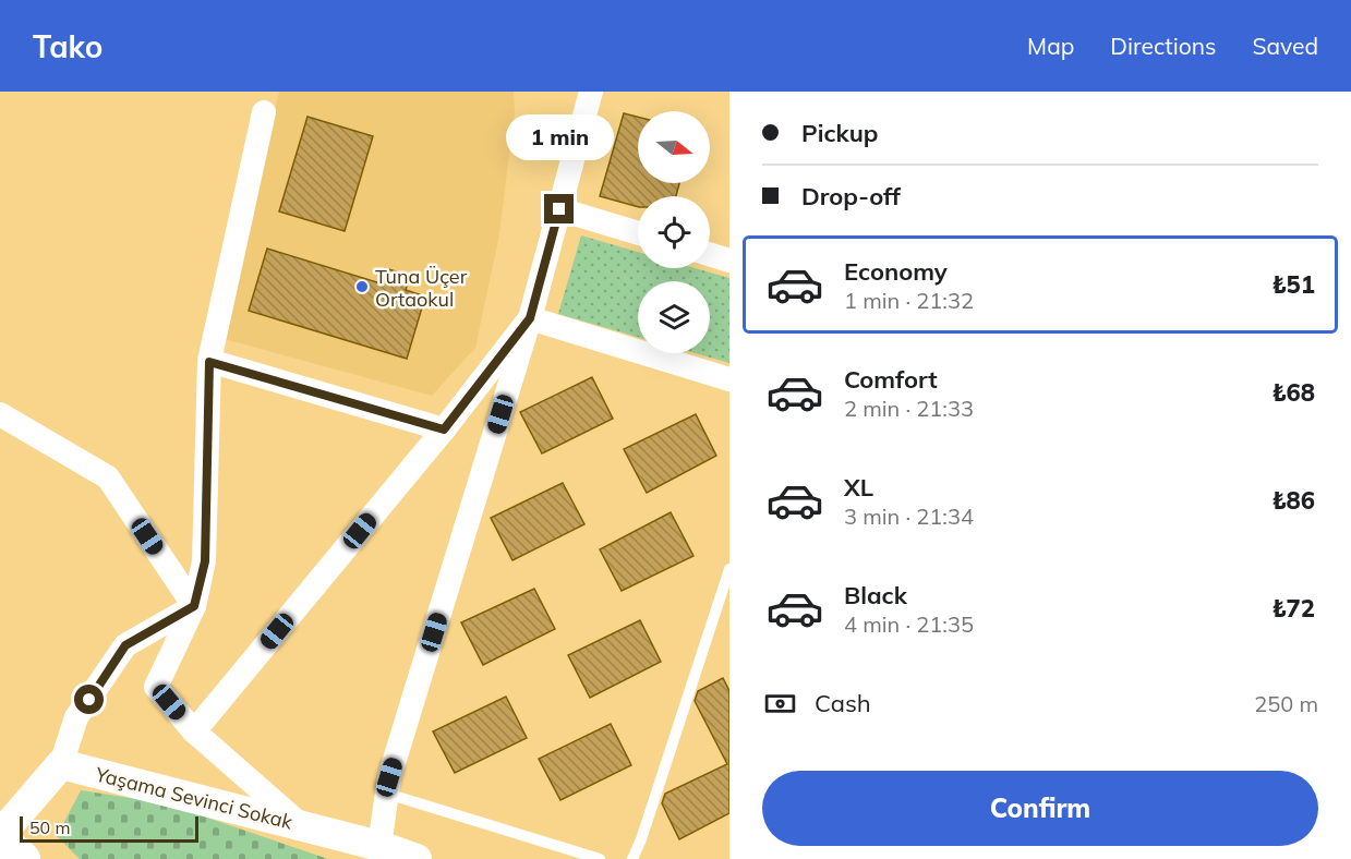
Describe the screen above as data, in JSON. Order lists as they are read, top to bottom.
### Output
{
  "streets": {
    "street": ["Yaşama Sevinci Sokak"]
  },
  "places": ["Tuna Üçer Ortaokul"],
  "scale_bar": "50 m",
  "north": "right",
  "page": {
    "header": "Tako",
    "nav": ["Map", "Directions", "Saved"],
    "banner": ["Pickup", "Drop-off"],
    "bubble": "1 min",
    "list": [
      {
        "name": "Economy",
        "note": "1 min · 21:32",
        "value": "₺51"
      },
      {
        "name": "Comfort",
        "note": "2 min · 21:33",
        "value": "₺68"
      },
      {
        "name": "XL",
        "note": "3 min · 21:34",
        "value": "₺86"
      },
      {
        "name": "Black",
        "note": "4 min · 21:35",
        "value": "₺72"
      }
    ],
    "pay": ["Cash", "250 m"],
    "buttons": "Confirm",
    "scale": "50 m"
  }
}
